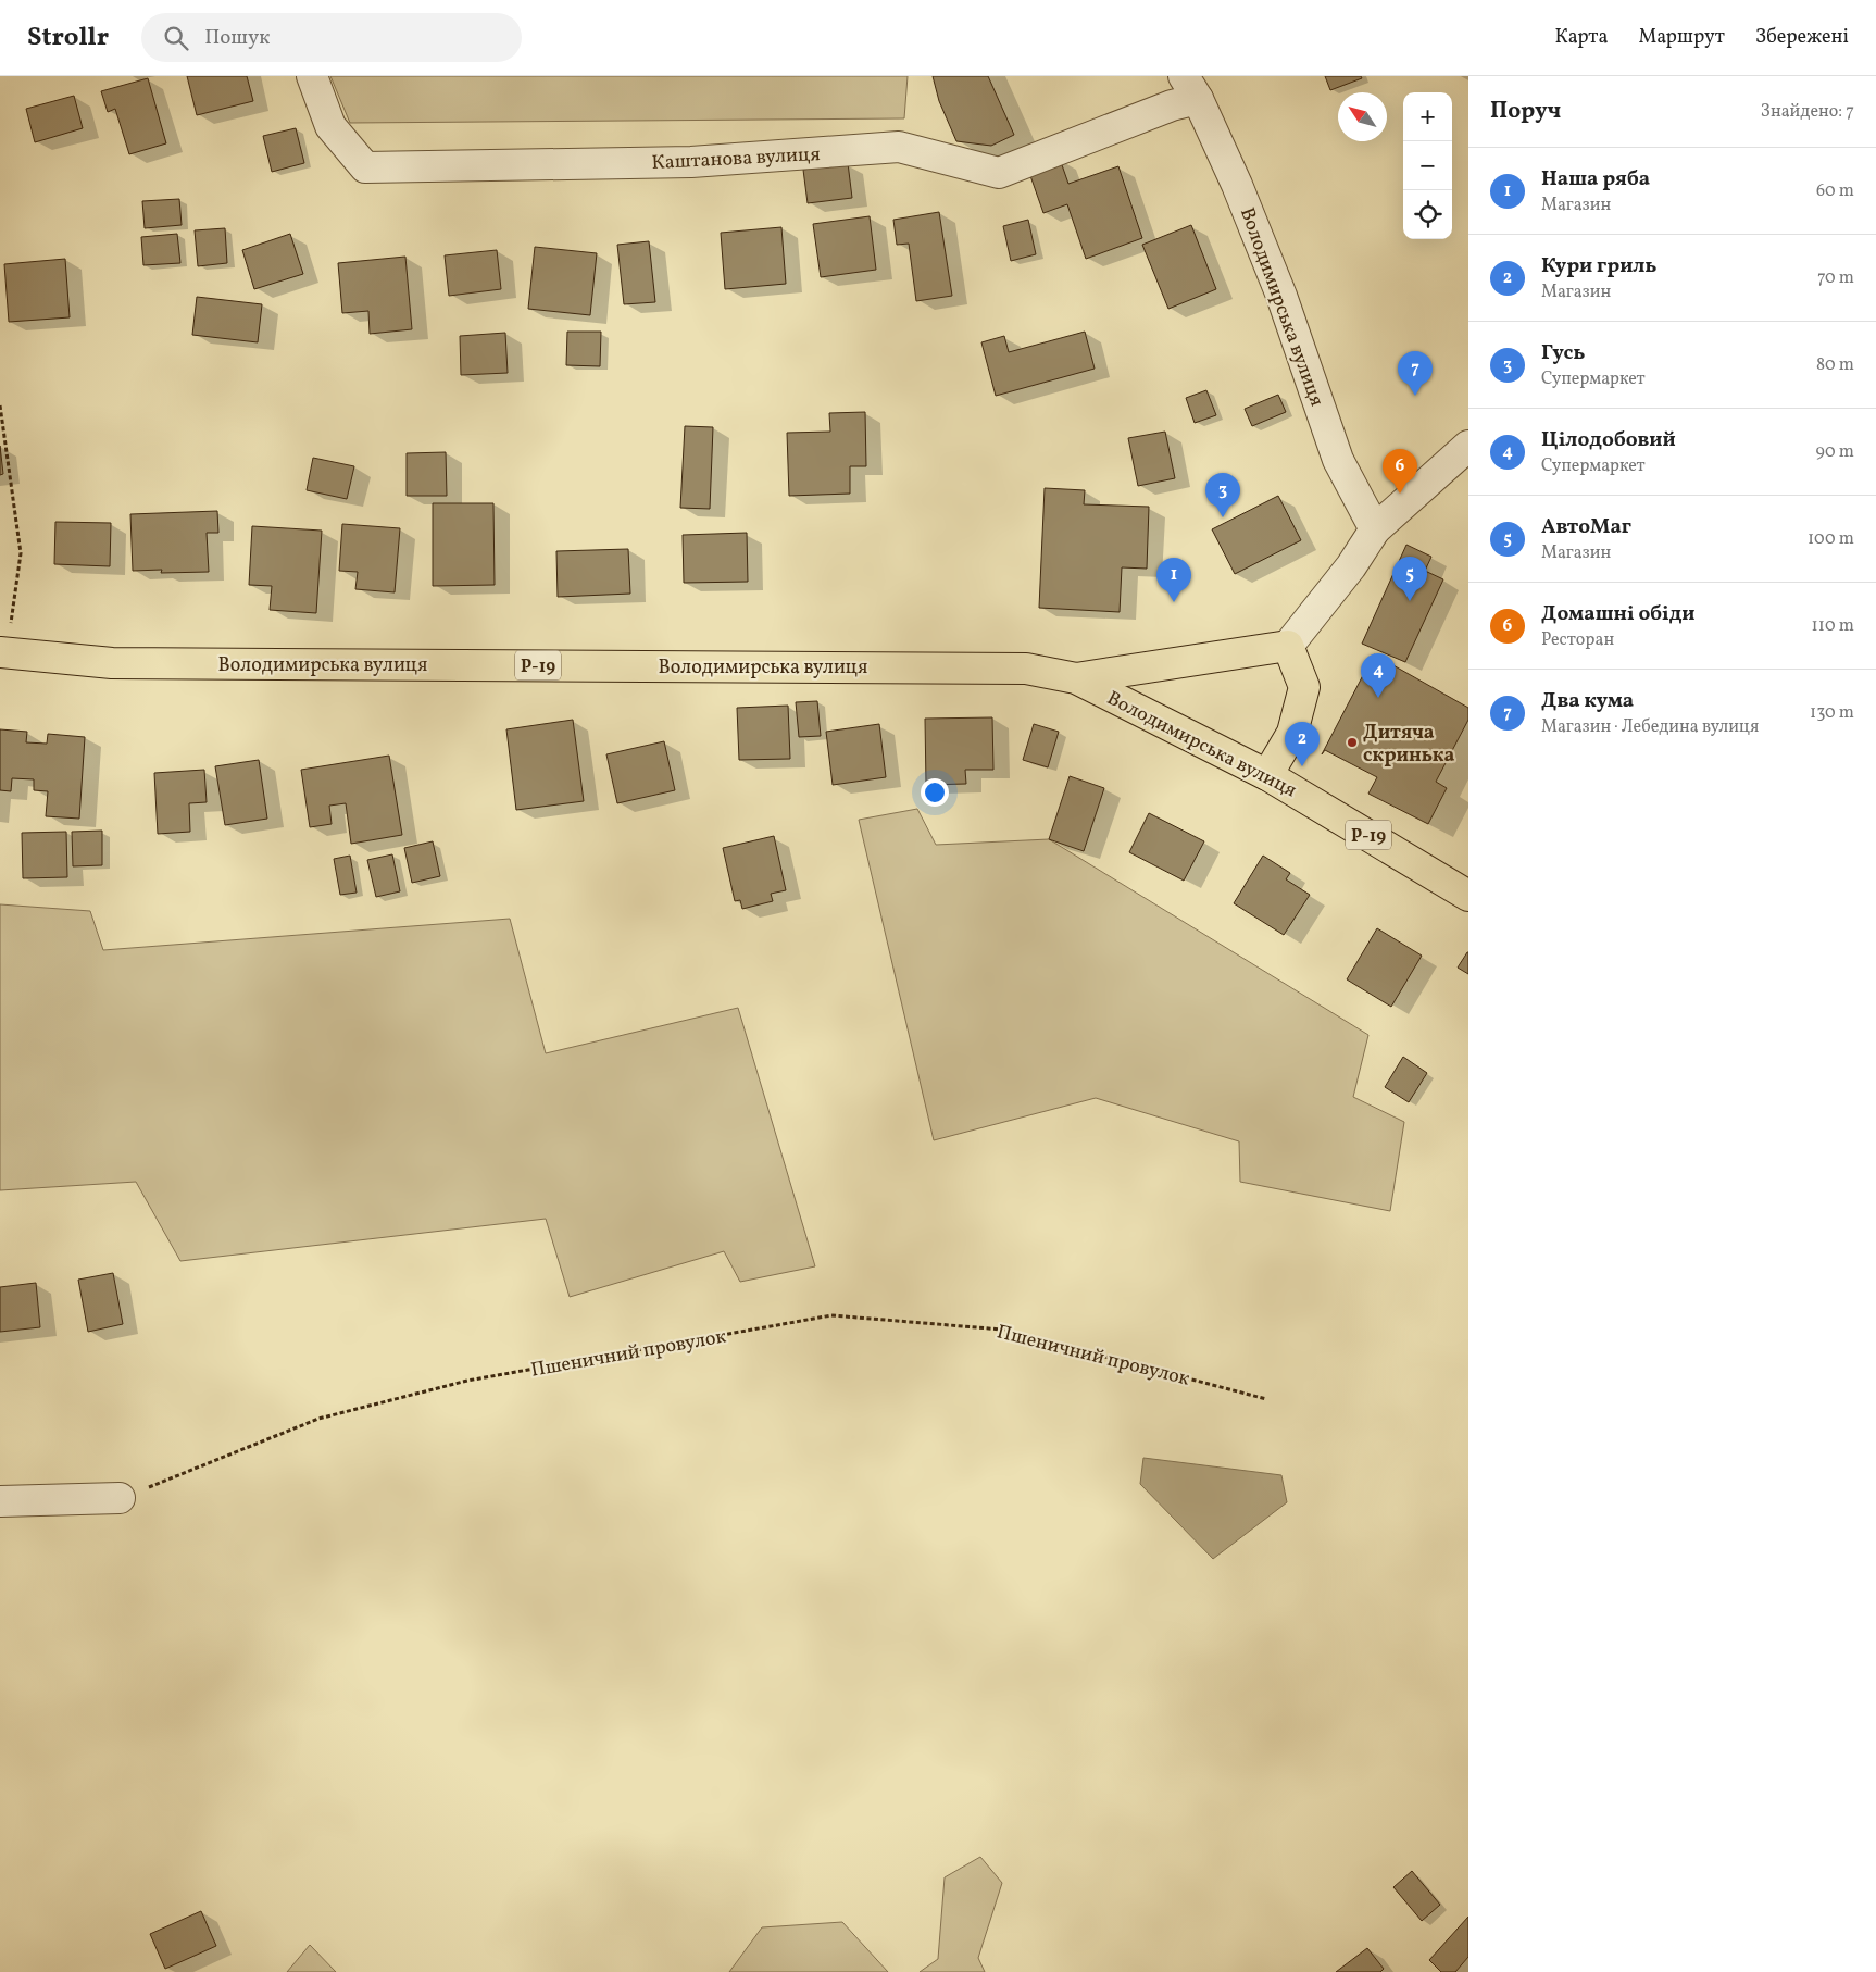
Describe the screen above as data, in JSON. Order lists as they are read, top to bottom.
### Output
{
  "streets": {
    "main road": ["Володимирська вулиця", "Р-19"],
    "street": ["Каштанова вулиця"],
    "path": ["Пшеничний провулок"]
  },
  "crossings": [
    ["Каштанова вулиця", "Володимирська вулиця"]
  ],
  "places": ["Дитяча скринька"],
  "north": "top left",
  "page": {
    "header": "Strollr",
    "search": "Пошук",
    "nav": ["Карта", "Маршрут", "Збережені"],
    "heading": ["Поруч", "Знайдено: 7"],
    "map_buttons": ["+", "−"],
    "list": [
      {
        "mark": "1",
        "name": "Наша ряба",
        "note": "Магазин",
        "value": "60 m"
      },
      {
        "mark": "2",
        "name": "Кури гриль",
        "note": "Магазин",
        "value": "70 m"
      },
      {
        "mark": "3",
        "name": "Гусь",
        "note": "Супермаркет",
        "value": "80 m"
      },
      {
        "mark": "4",
        "name": "Цілодобовий",
        "note": "Супермаркет",
        "value": "90 m"
      },
      {
        "mark": "5",
        "name": "АвтоМаг",
        "note": "Магазин",
        "value": "100 m"
      },
      {
        "mark": "6",
        "name": "Домашні обіди",
        "note": "Ресторан",
        "value": "110 m"
      },
      {
        "mark": "7",
        "name": "Два кума",
        "note": "Магазин · Лебедина вулиця",
        "value": "130 m"
      }
    ],
    "pins": [
      "7",
      "6",
      "3",
      "5",
      "1",
      "4",
      "2"
    ]
  }
}
